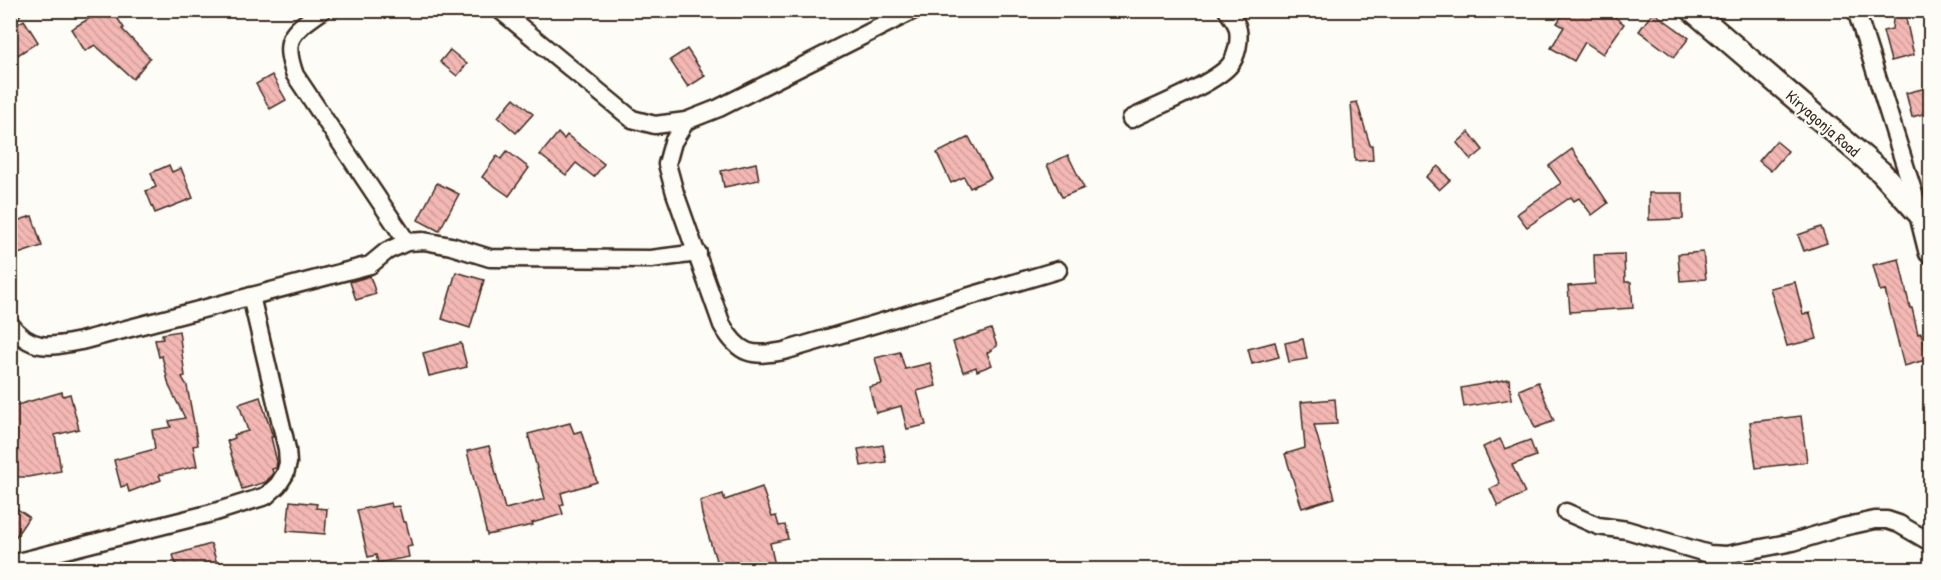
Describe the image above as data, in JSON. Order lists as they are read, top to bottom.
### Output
{
  "streets": {
    "street": ["Kiryagonja Road"]
  }
}
